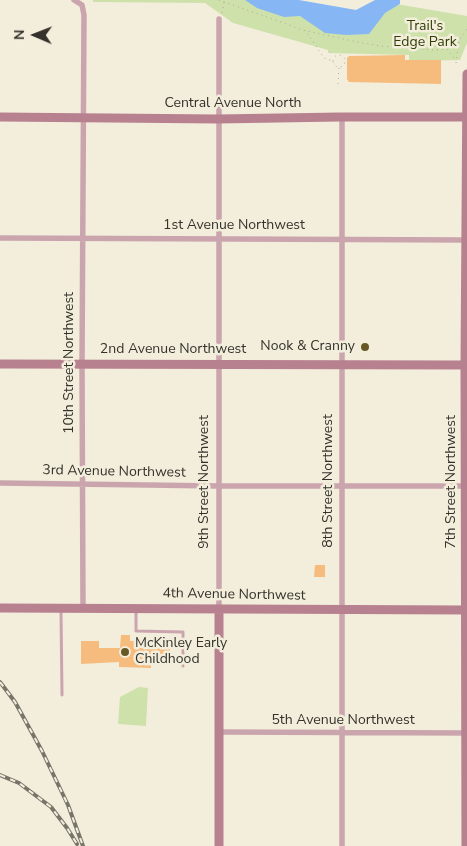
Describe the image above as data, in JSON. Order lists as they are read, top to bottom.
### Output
{
  "streets": {
    "street": [
      "Central Avenue North",
      "1st Avenue Northwest",
      "2nd Avenue Northwest",
      "10th Street Northwest",
      "3rd Avenue Northwest",
      "8th Street Northwest",
      "9th Street Northwest",
      "7th Street Northwest",
      "4th Avenue Northwest",
      "5th Avenue Northwest"
    ]
  },
  "crossings": [
    ["Central Avenue North", "10th Street Northwest"],
    ["Central Avenue North", "8th Street Northwest"],
    ["Central Avenue North", "9th Street Northwest"],
    ["Central Avenue North", "7th Street Northwest"],
    ["1st Avenue Northwest", "10th Street Northwest"],
    ["1st Avenue Northwest", "8th Street Northwest"],
    ["1st Avenue Northwest", "9th Street Northwest"],
    ["1st Avenue Northwest", "7th Street Northwest"],
    ["2nd Avenue Northwest", "10th Street Northwest"],
    ["2nd Avenue Northwest", "8th Street Northwest"],
    ["2nd Avenue Northwest", "9th Street Northwest"],
    ["2nd Avenue Northwest", "7th Street Northwest"],
    ["10th Street Northwest", "3rd Avenue Northwest"],
    ["10th Street Northwest", "4th Avenue Northwest"],
    ["3rd Avenue Northwest", "8th Street Northwest"],
    ["3rd Avenue Northwest", "9th Street Northwest"],
    ["3rd Avenue Northwest", "7th Street Northwest"],
    ["8th Street Northwest", "4th Avenue Northwest"],
    ["8th Street Northwest", "5th Avenue Northwest"],
    ["9th Street Northwest", "4th Avenue Northwest"],
    ["9th Street Northwest", "5th Avenue Northwest"],
    ["7th Street Northwest", "4th Avenue Northwest"],
    ["7th Street Northwest", "5th Avenue Northwest"]
  ],
  "parks": ["Trail's Edge Park"],
  "places": ["Nook & Cranny", "McKinley Early Childhood"],
  "north": "left"
}
